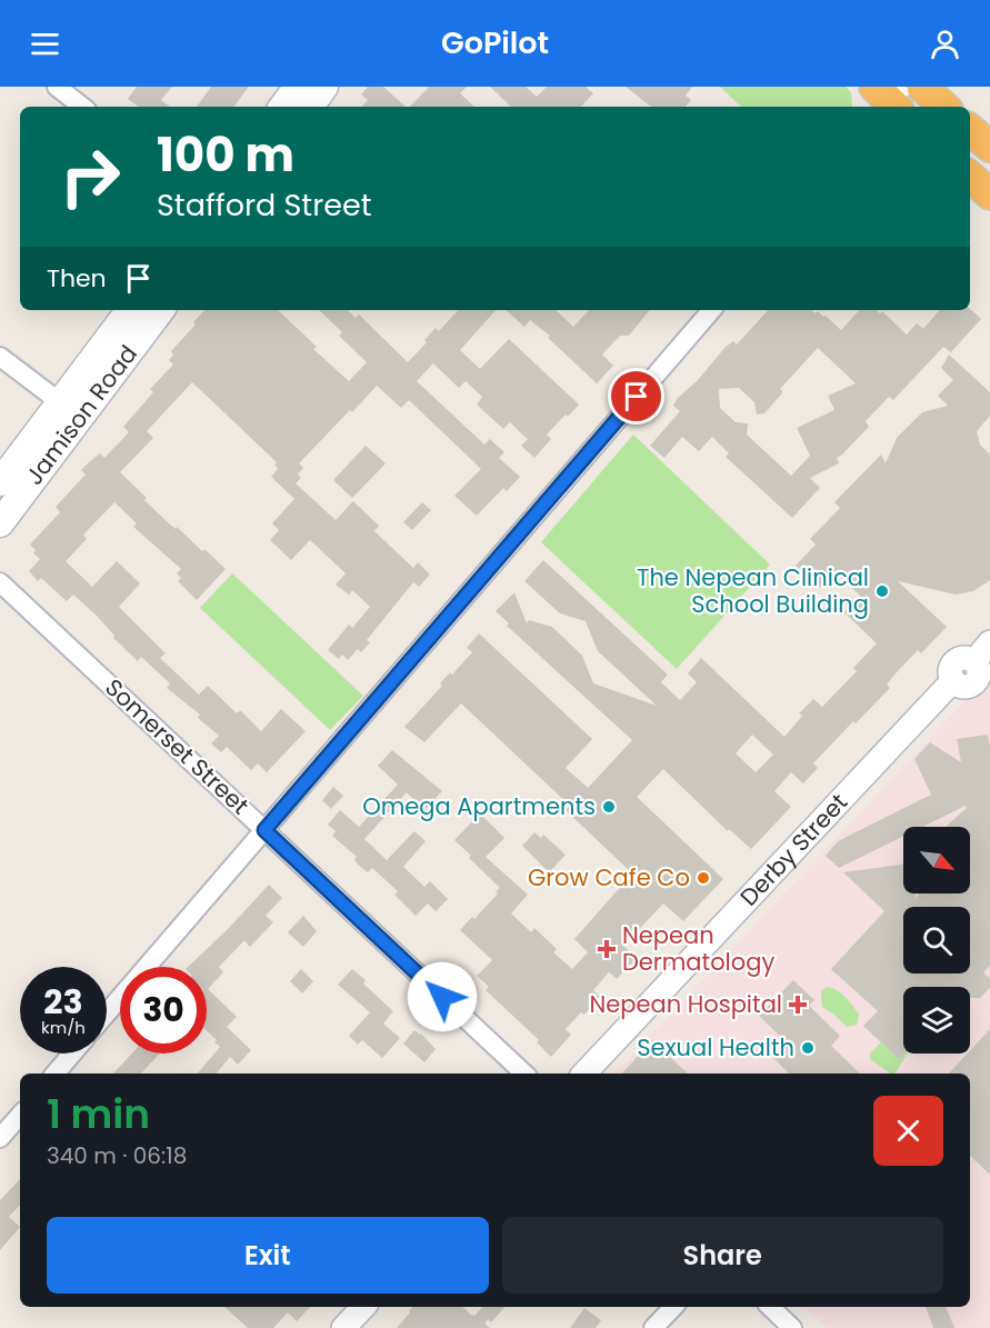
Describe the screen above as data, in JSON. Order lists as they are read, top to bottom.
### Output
{
  "streets": {
    "main road": ["Jamison Road"],
    "street": ["Somerset Street", "Derby Street"]
  },
  "places": {
    "other": [
      "The Nepean Clinical School Building",
      "Omega Apartments",
      "Grow Cafe Co",
      "Sexual Health"
    ],
    "health": ["Nepean Dermatology", "Nepean Hospital"]
  },
  "north": "bottom right",
  "page": {
    "header": "GoPilot",
    "turn": ["100 m", "Stafford Street"],
    "then": "Then",
    "speed": "23 km/h",
    "limit": "30",
    "heading": ["1 min", "340 m · 06:18"],
    "buttons": ["Exit", "Share"]
  }
}
